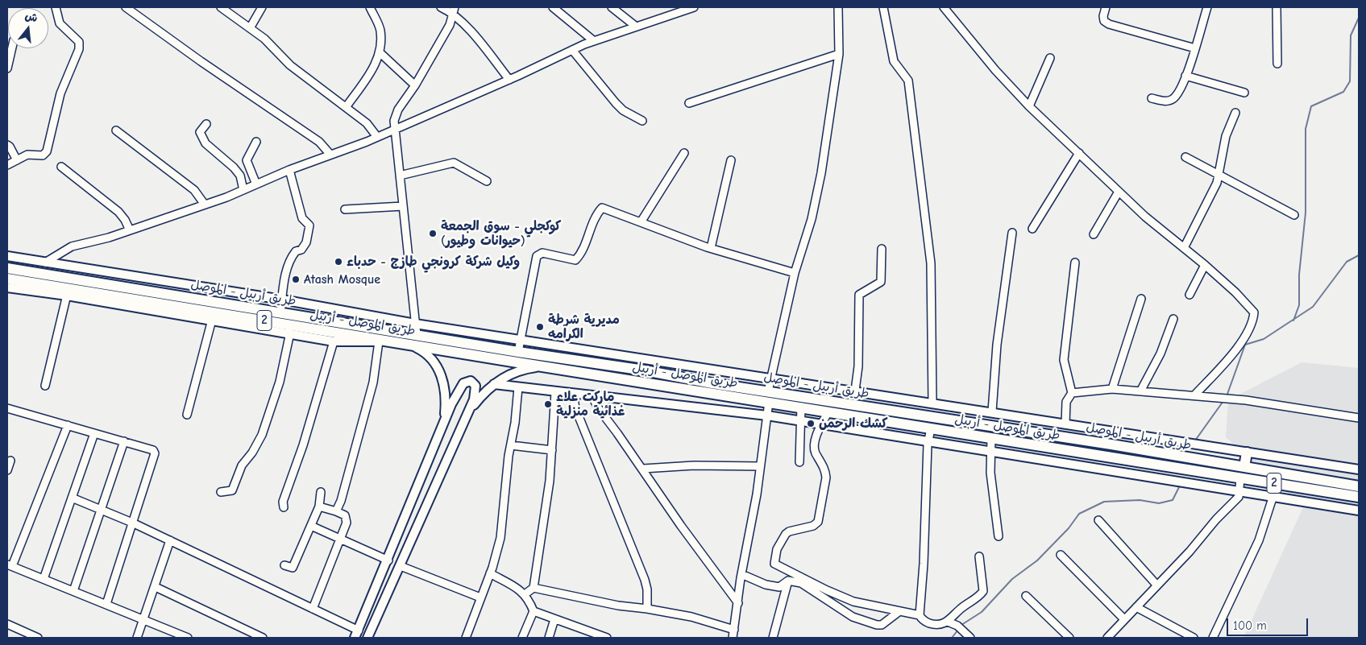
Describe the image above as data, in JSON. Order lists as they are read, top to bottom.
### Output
{
  "streets": {
    "highway": ["طريق أربيل - الموصل", "2", "طريق الموصل - أربيل"]
  },
  "crossings": [
    ["طريق أربيل - الموصل", "طريق الموصل - أربيل"]
  ],
  "places": [
    "كوكجلي - سوق الجمعة (حيوانات وطيور)",
    "وكيل شركة كرونجي طازج - حدباء",
    "Atash Mosque",
    "مديرية شرطة الكرامه",
    "ماركت علاء غذائية منزلية",
    "كشك الرحمن"
  ],
  "scale_bar": "100 m",
  "north": "top"
}
